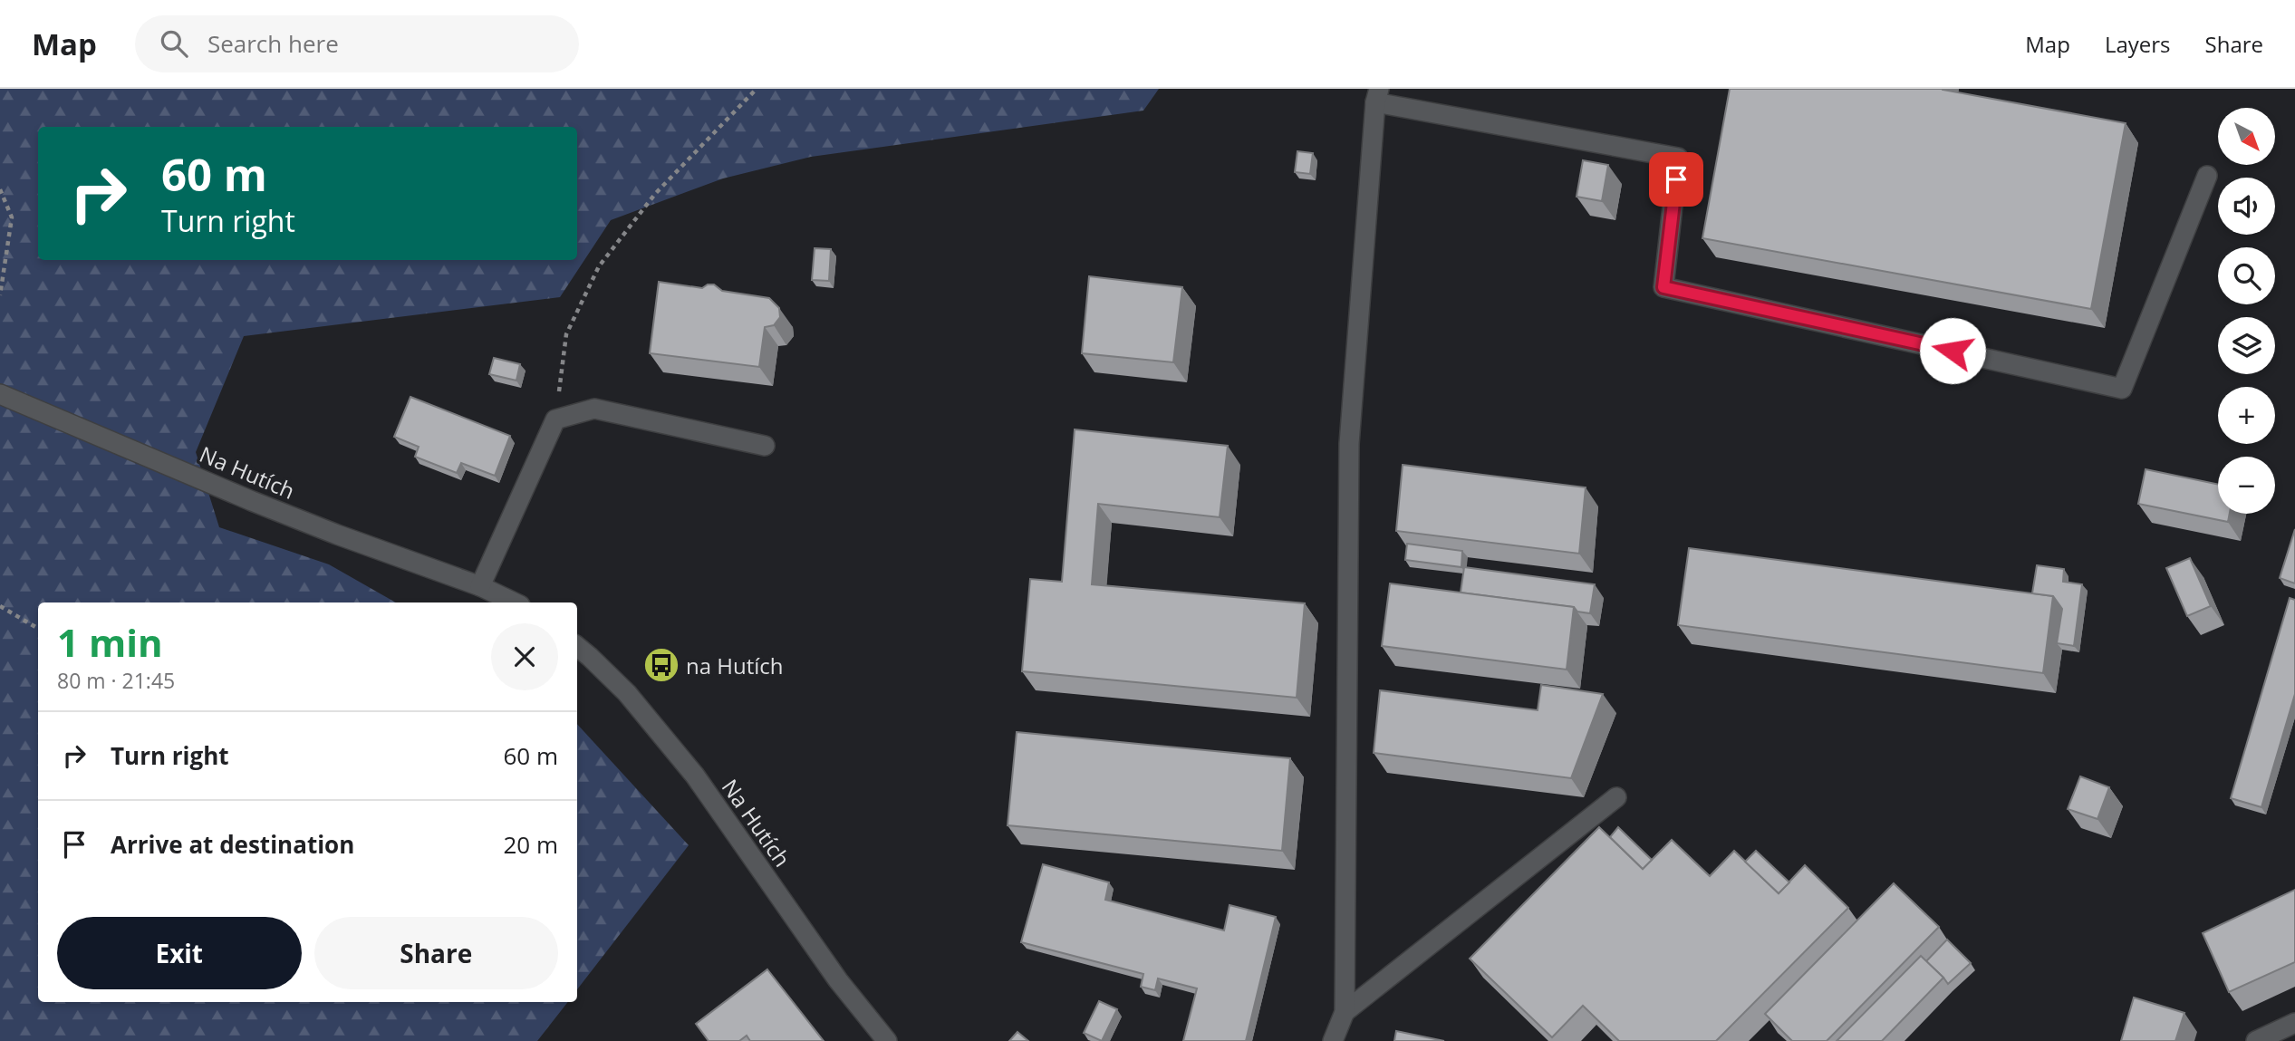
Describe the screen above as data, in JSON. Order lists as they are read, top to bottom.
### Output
{
  "streets": {
    "street": ["Na Hutích"]
  },
  "places": {
    "bus stop": ["na Hutích"]
  },
  "north": "bottom right",
  "page": {
    "header": "Map",
    "search": "Search here",
    "nav": ["Map", "Layers", "Share"],
    "map_buttons": ["+", "−"],
    "turn": ["60 m", "Turn right"],
    "heading": ["1 min", "80 m · 21:45"],
    "list": [
      {
        "name": "Turn right",
        "value": "60 m"
      },
      {
        "name": "Arrive at destination",
        "value": "20 m"
      }
    ],
    "buttons": ["Exit", "Share"]
  }
}
